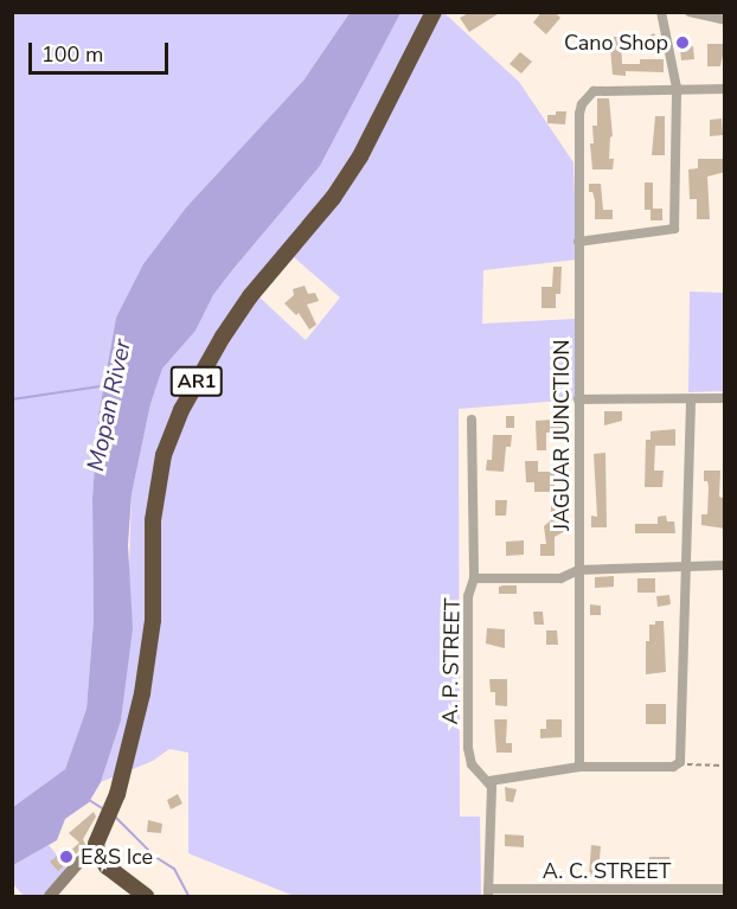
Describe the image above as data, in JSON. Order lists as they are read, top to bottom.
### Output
{
  "streets": {
    "highway": ["AR1"],
    "street": ["JAGUAR JUNCTION", "A. P. STREET", "A. C. STREET"]
  },
  "water": ["Mopan River"],
  "places": ["Cano Shop", "E&S Ice"],
  "scale_bar": "100 m"
}
